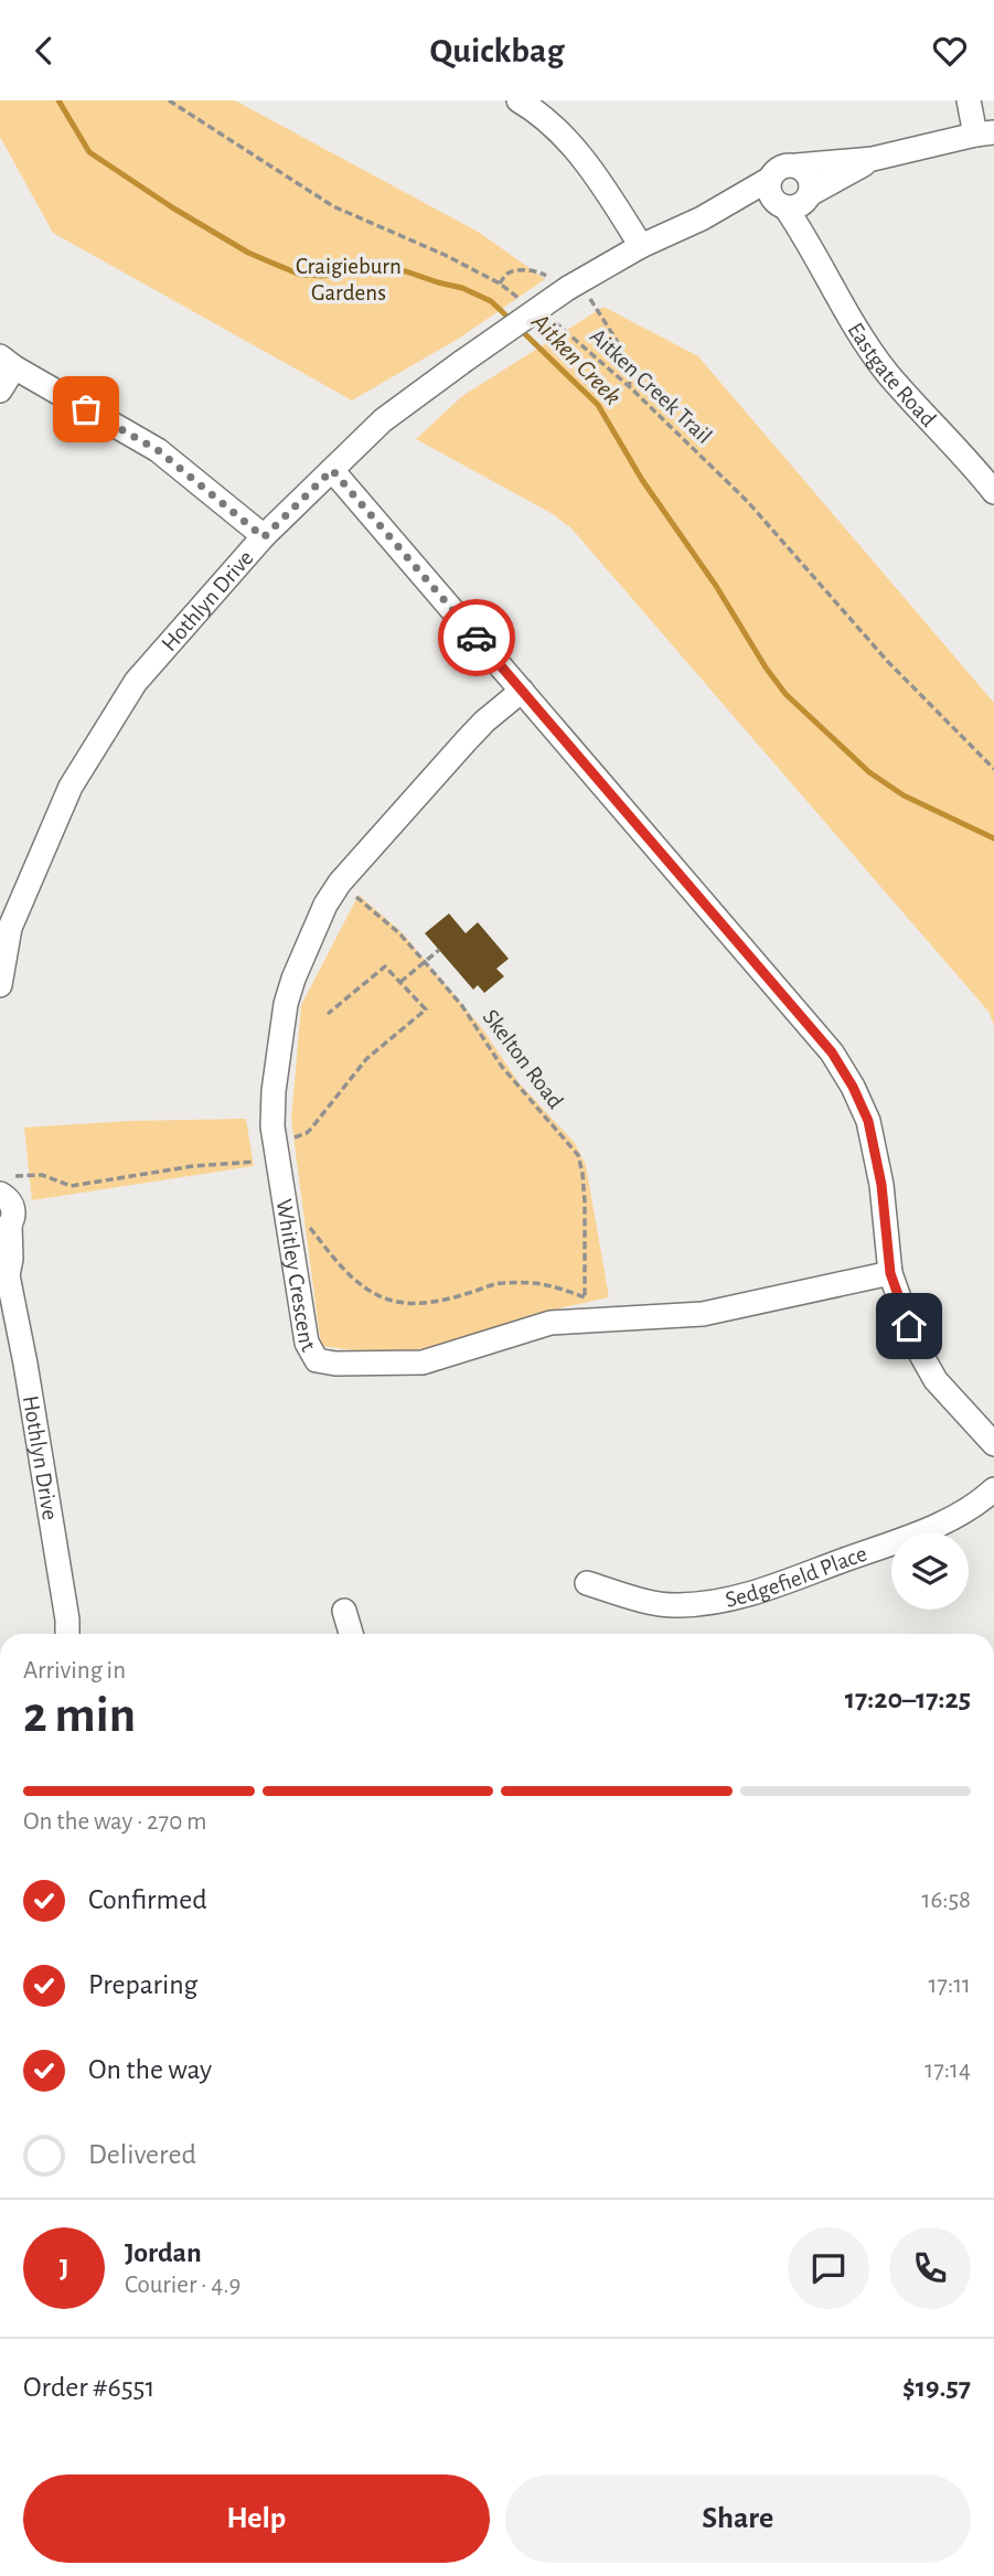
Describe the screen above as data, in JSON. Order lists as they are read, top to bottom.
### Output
{
  "streets": {
    "street": [
      "Eastgate Road",
      "Hothlyn Drive",
      "Whitley Crescent",
      "Sedgefield Place"
    ],
    "path": ["Aitken Creek Trail", "Skelton Road"]
  },
  "crossings": [
    ["Eastgate Road", "Hothlyn Drive"],
    ["Skelton Road", "Whitley Crescent"]
  ],
  "water": ["Aitken Creek"],
  "parks": ["Craigieburn Gardens"],
  "page": {
    "header": "Quickbag",
    "heading": ["2 min", "Arriving in", "17:20–17:25"],
    "panel": [
      "Jordan",
      "Courier · 4.9",
      "Order #6551",
      "$19.57"
    ],
    "bar": "On the way · 270 m",
    "list": [
      ["Confirmed", "16:58"],
      ["Preparing", "17:11"],
      ["On the way", "17:14"],
      "Delivered"
    ],
    "round": "J",
    "buttons": ["Help", "Share"]
  }
}
